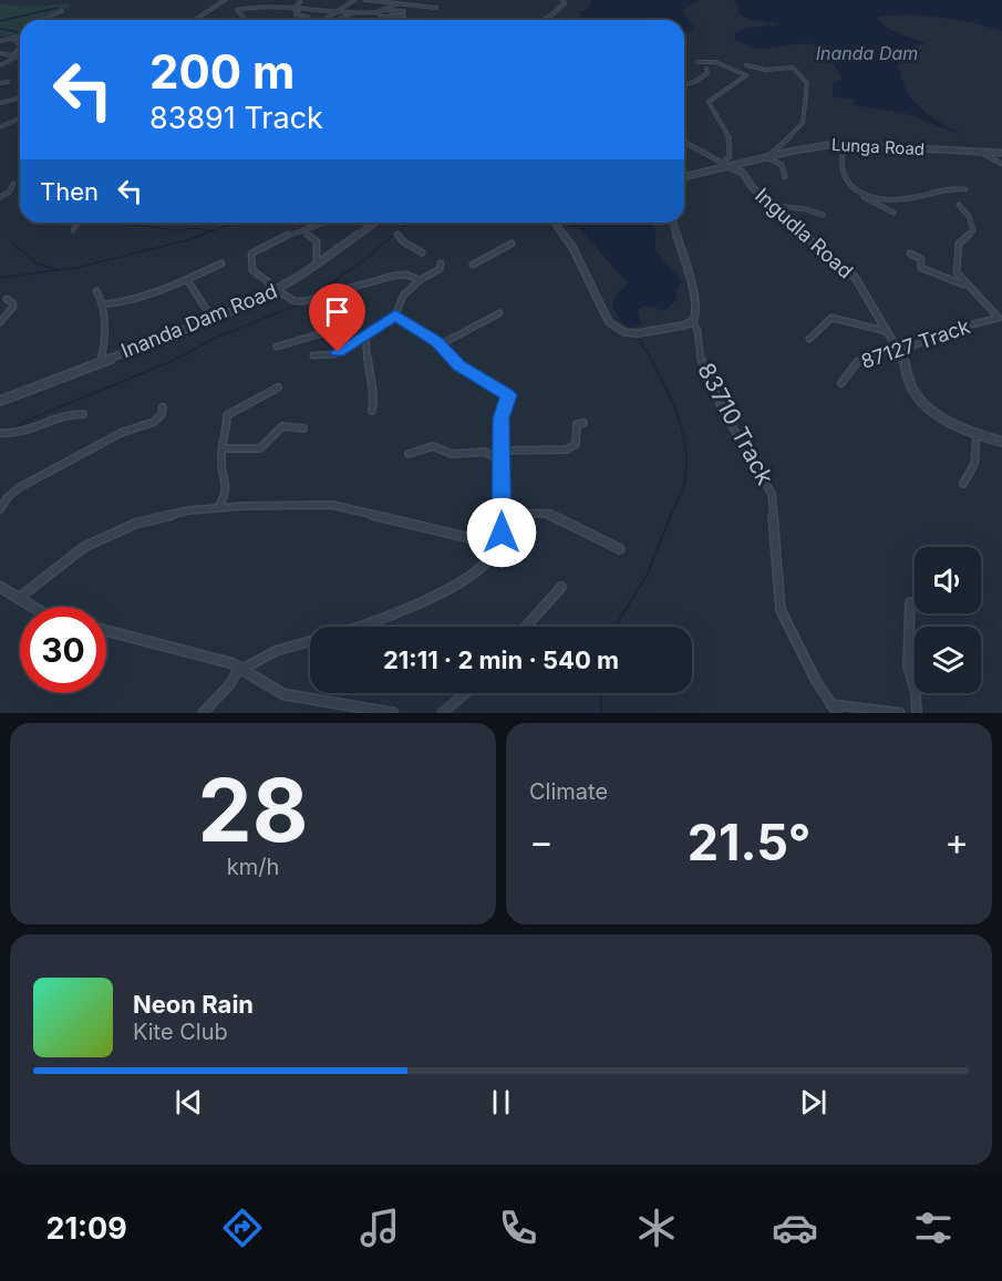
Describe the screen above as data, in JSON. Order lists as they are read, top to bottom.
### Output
{
  "streets": {
    "street": [
      "Lunga Road",
      "Ingudla Road",
      "Inanda Dam Road",
      "87127 Track",
      "83710 Track"
    ]
  },
  "crossings": [
    ["Lunga Road", "Ingudla Road"],
    ["Ingudla Road", "87127 Track"]
  ],
  "water": ["Inanda Dam"],
  "page": {
    "turn": ["200 m", "83891 Track"],
    "then": "Then",
    "limit": "30",
    "trip": "21:11 · 2 min · 540 m",
    "tile": [
      ["28", "km/h"],
      "Climate"
    ],
    "heat": ["−", "21.5°", "+"],
    "song": ["Neon Rain", "Kite Club"],
    "tabs": "21:09"
  }
}
